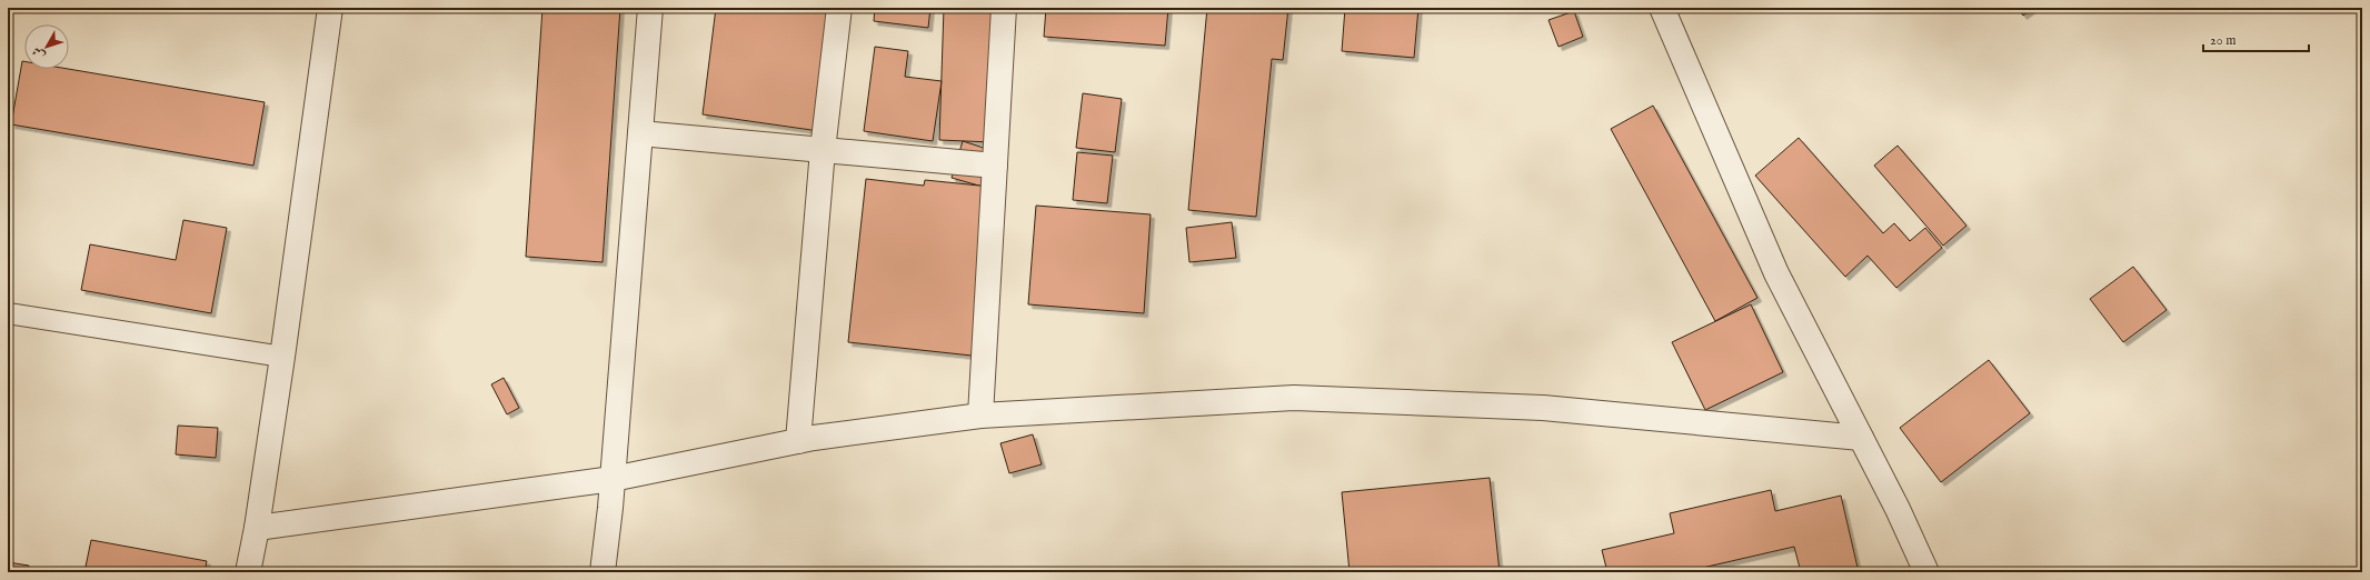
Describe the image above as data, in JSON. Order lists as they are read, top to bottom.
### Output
{
  "scale_bar": "20 m",
  "north": "bottom left"
}
